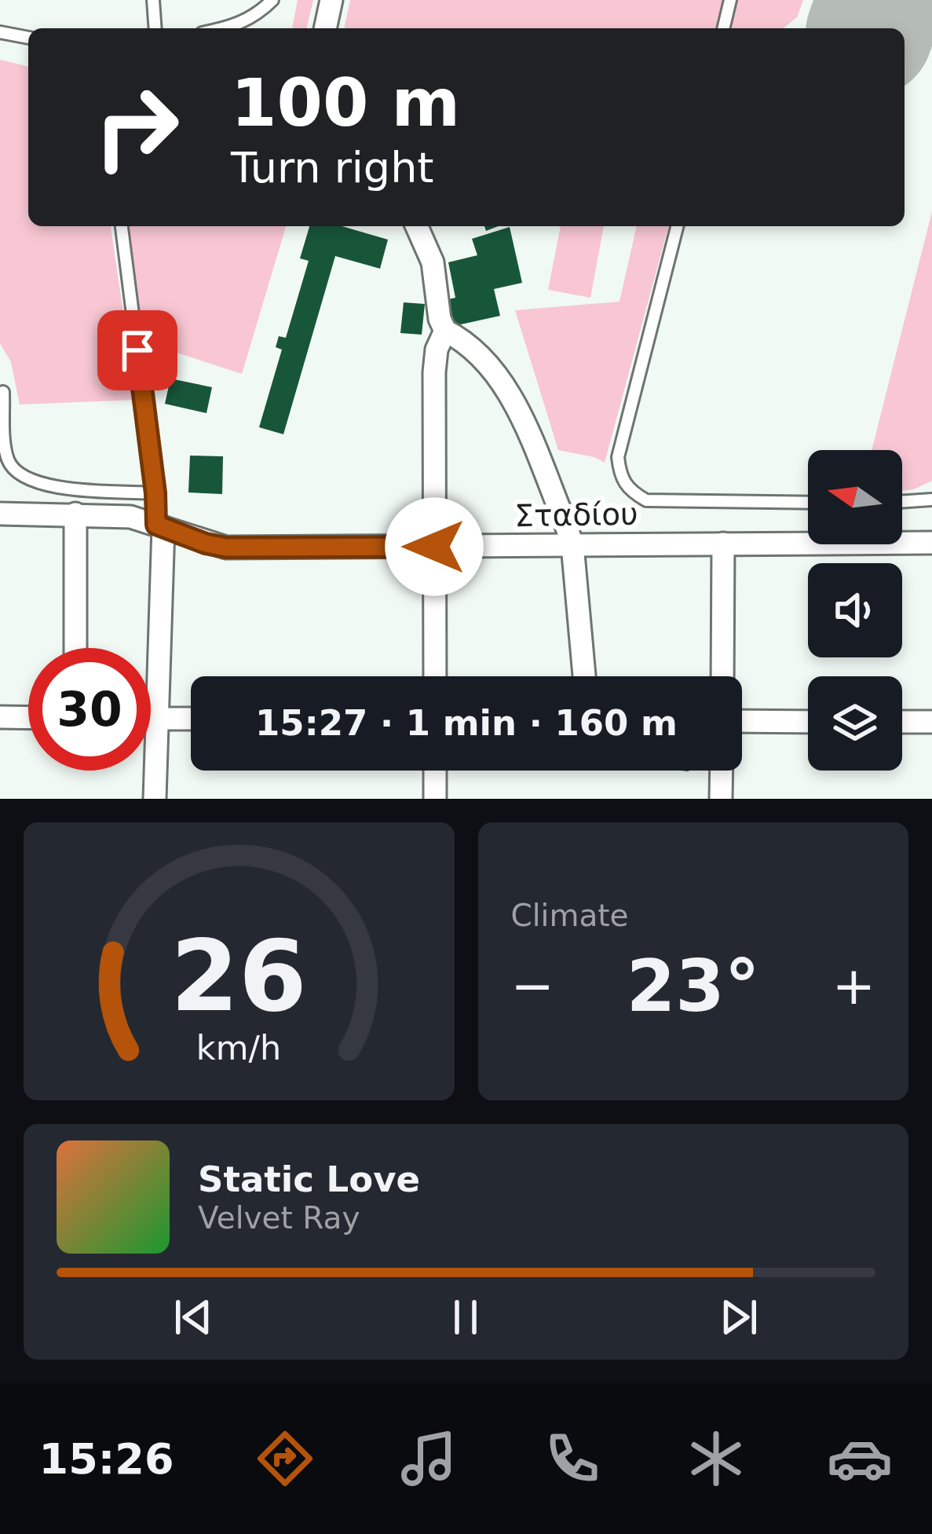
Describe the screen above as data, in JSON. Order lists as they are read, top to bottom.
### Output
{
  "streets": {
    "street": ["Σταδίου"]
  },
  "north": "left",
  "page": {
    "turn": ["100 m", "Turn right"],
    "limit": "30",
    "trip": "15:27 · 1 min · 160 m",
    "tile": "Climate",
    "heat": ["−", "23°", "+"],
    "song": ["Static Love", "Velvet Ray"],
    "tabs": "15:26",
    "gauge": ["26", "km/h"]
  }
}
